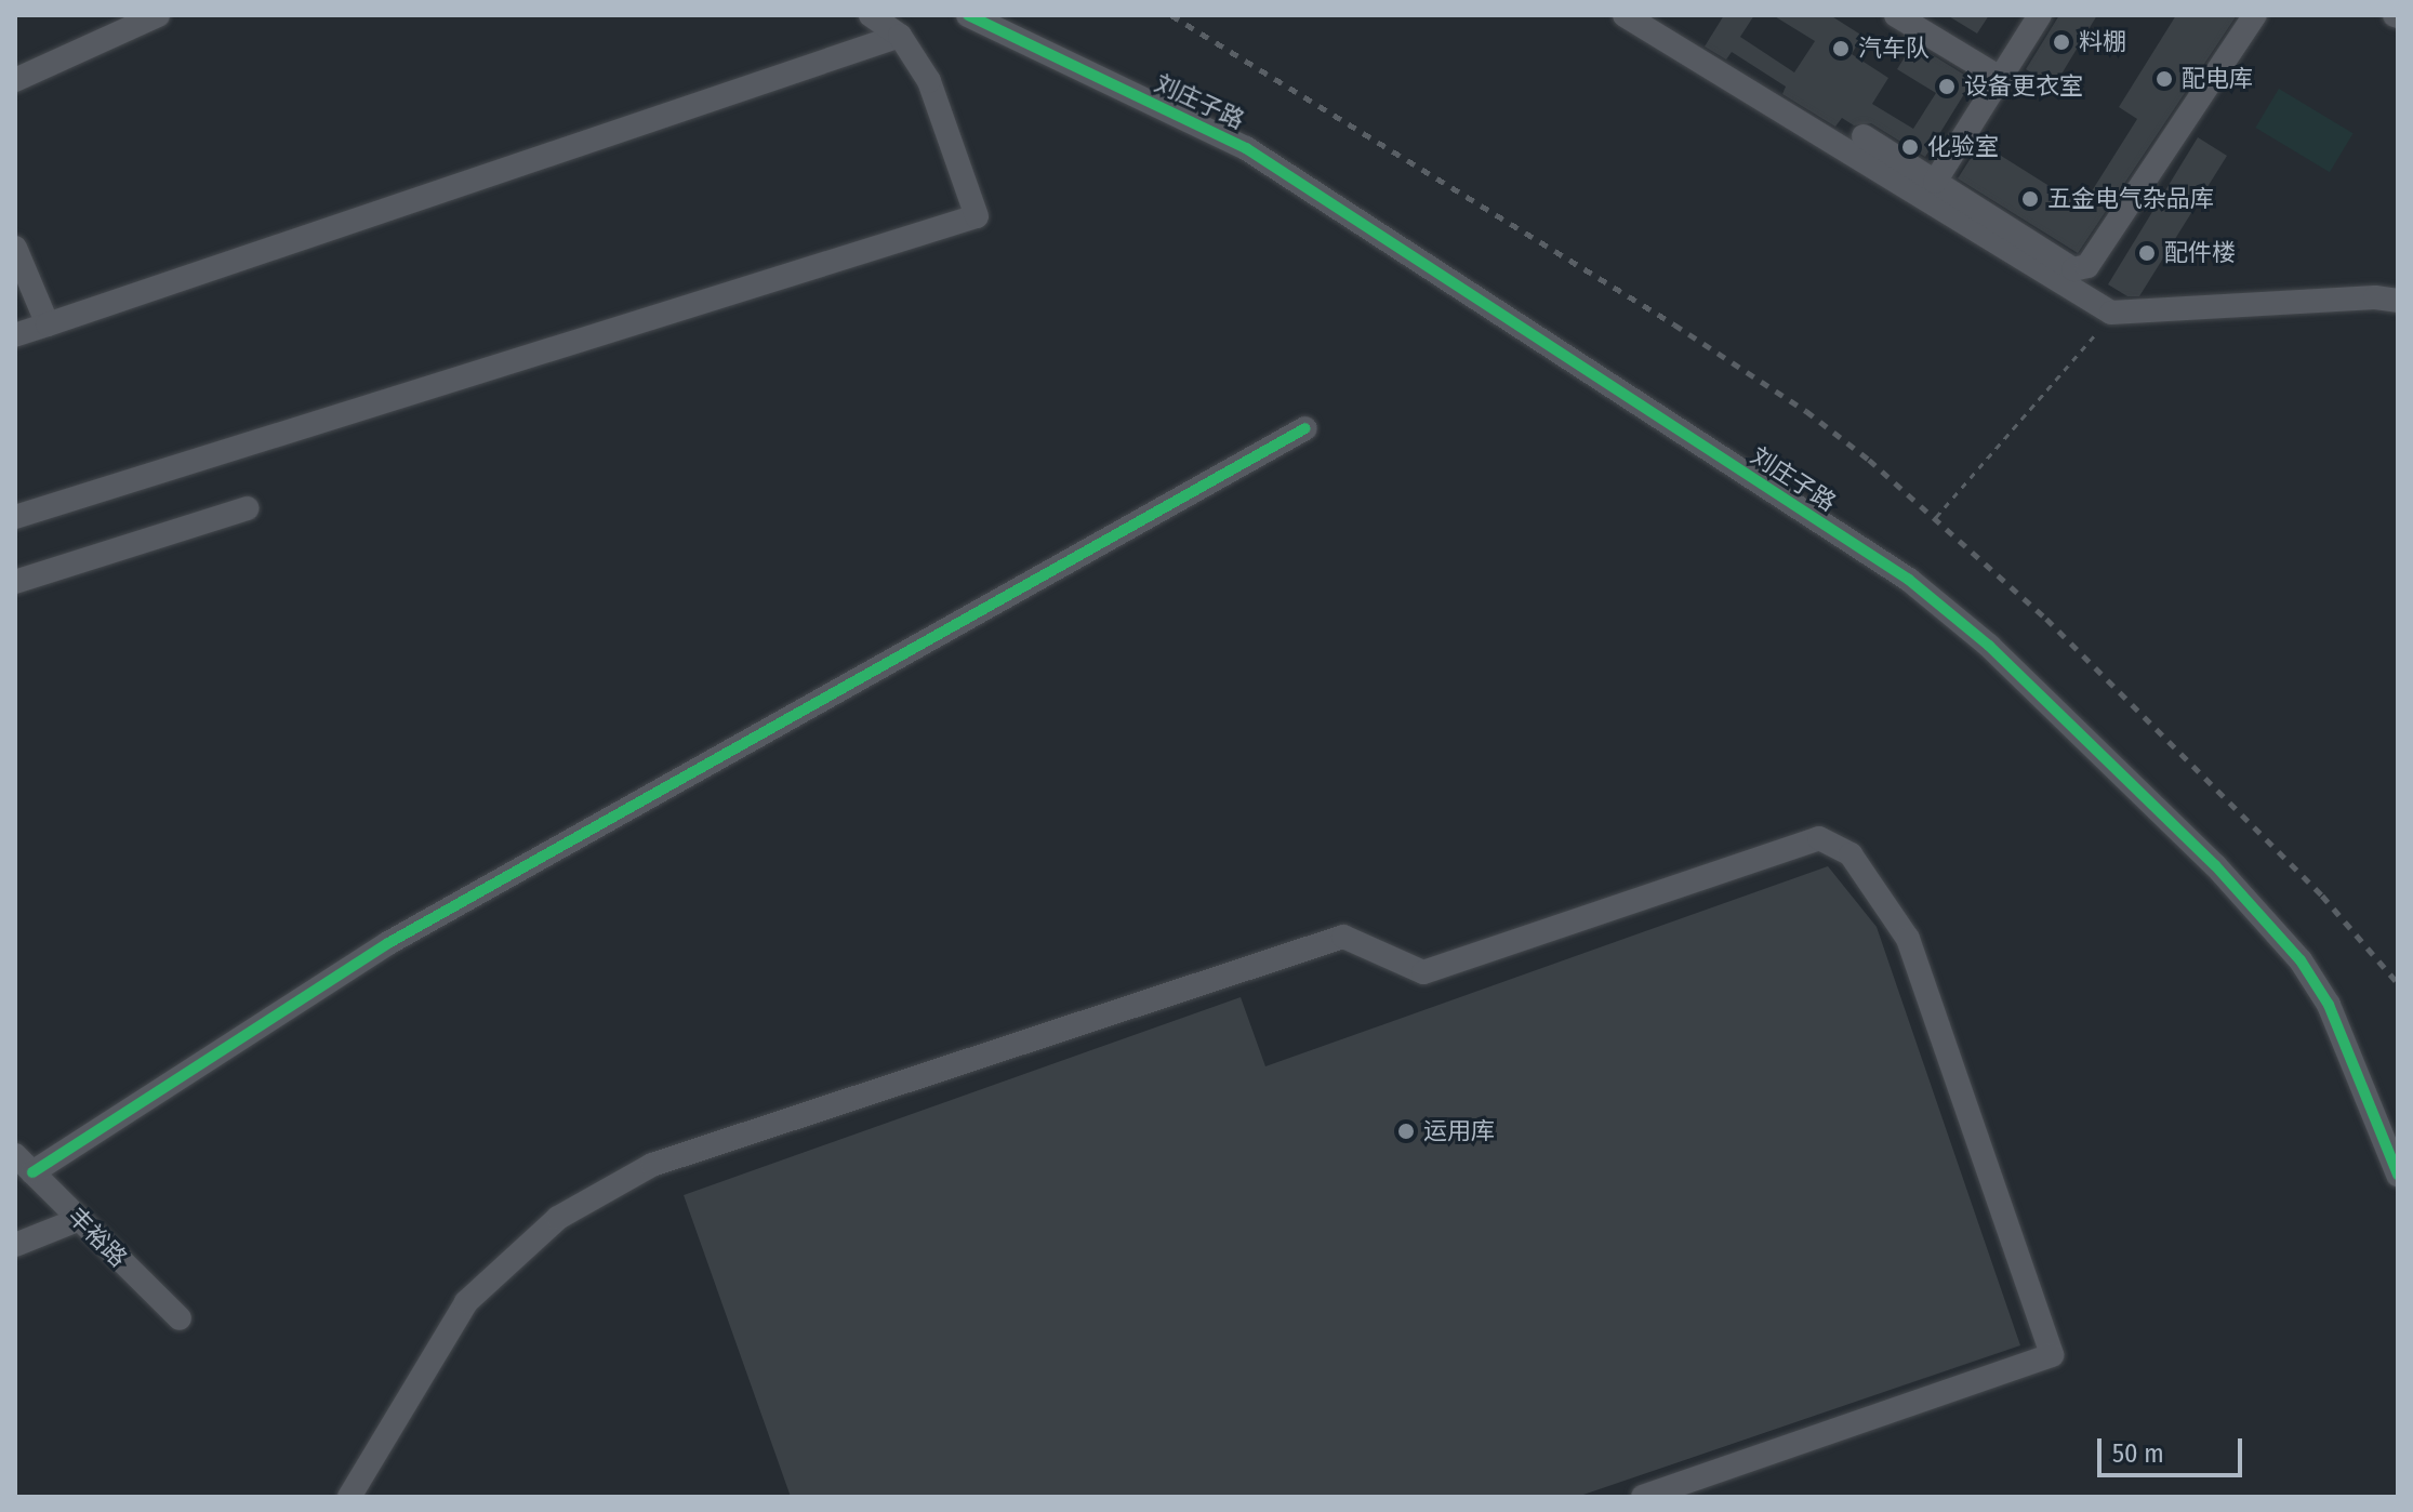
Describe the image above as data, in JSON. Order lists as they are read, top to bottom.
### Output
{
  "streets": {
    "street": ["刘庄子路", "丰裕路"]
  },
  "places": [
    "料棚",
    "汽车队",
    "配电库",
    "设备更衣室",
    "化验室",
    "五金电气杂品库",
    "配件楼",
    "运用库"
  ],
  "scale_bar": "50 m"
}
